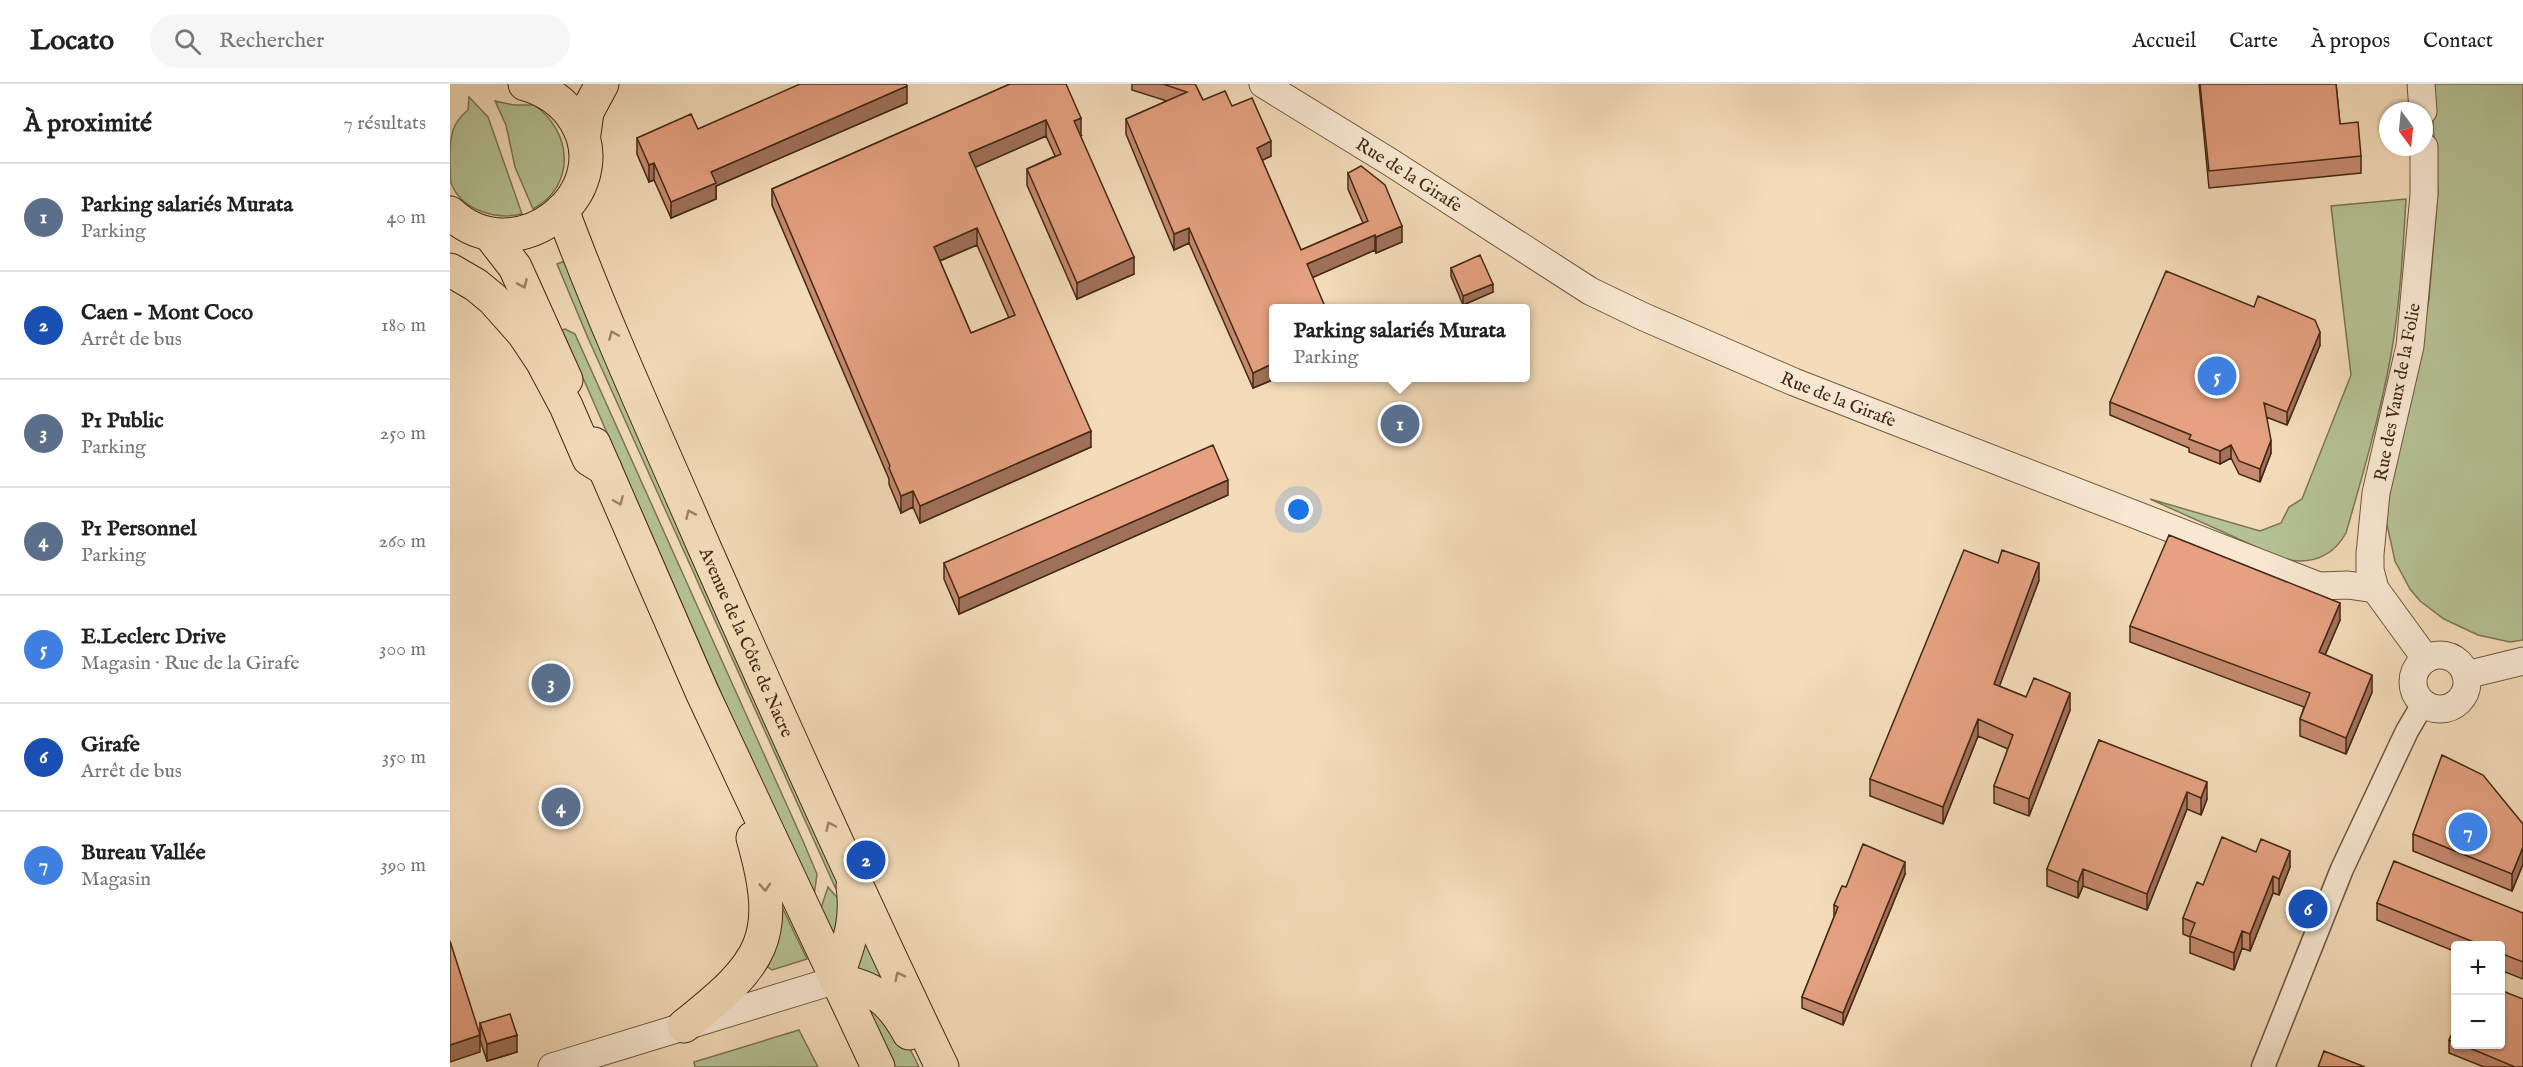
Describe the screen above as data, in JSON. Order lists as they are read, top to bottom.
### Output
{
  "streets": {
    "main road": ["Avenue de la Côte de Nacre"],
    "street": ["Rue de la Girafe", "Rue des Vaux de la Folie"]
  },
  "crossings": [
    ["Rue de la Girafe", "Rue des Vaux de la Folie"]
  ],
  "north": "bottom",
  "page": {
    "header": "Locato",
    "search": "Rechercher",
    "nav": [
      "Accueil",
      "Carte",
      "À propos",
      "Contact"
    ],
    "heading": ["À proximité", "7 résultats"],
    "list": [
      {
        "mark": "1",
        "name": "Parking salariés Murata",
        "note": "Parking",
        "value": "40 m"
      },
      {
        "mark": "2",
        "name": "Caen - Mont Coco",
        "note": "Arrêt de bus",
        "value": "180 m"
      },
      {
        "mark": "3",
        "name": "P1 Public",
        "note": "Parking",
        "value": "250 m"
      },
      {
        "mark": "4",
        "name": "P1 Personnel",
        "note": "Parking",
        "value": "260 m"
      },
      {
        "mark": "5",
        "name": "E.Leclerc Drive",
        "note": "Magasin · Rue de la Girafe",
        "value": "300 m"
      },
      {
        "mark": "6",
        "name": "Girafe",
        "note": "Arrêt de bus",
        "value": "350 m"
      },
      {
        "mark": "7",
        "name": "Bureau Vallée",
        "note": "Magasin",
        "value": "390 m"
      }
    ],
    "popup": ["Parking salariés Murata", "Parking"],
    "pins": [
      "5",
      "1",
      "3",
      "4",
      "7",
      "2",
      "6"
    ],
    "map_buttons": ["+", "−"]
  }
}
